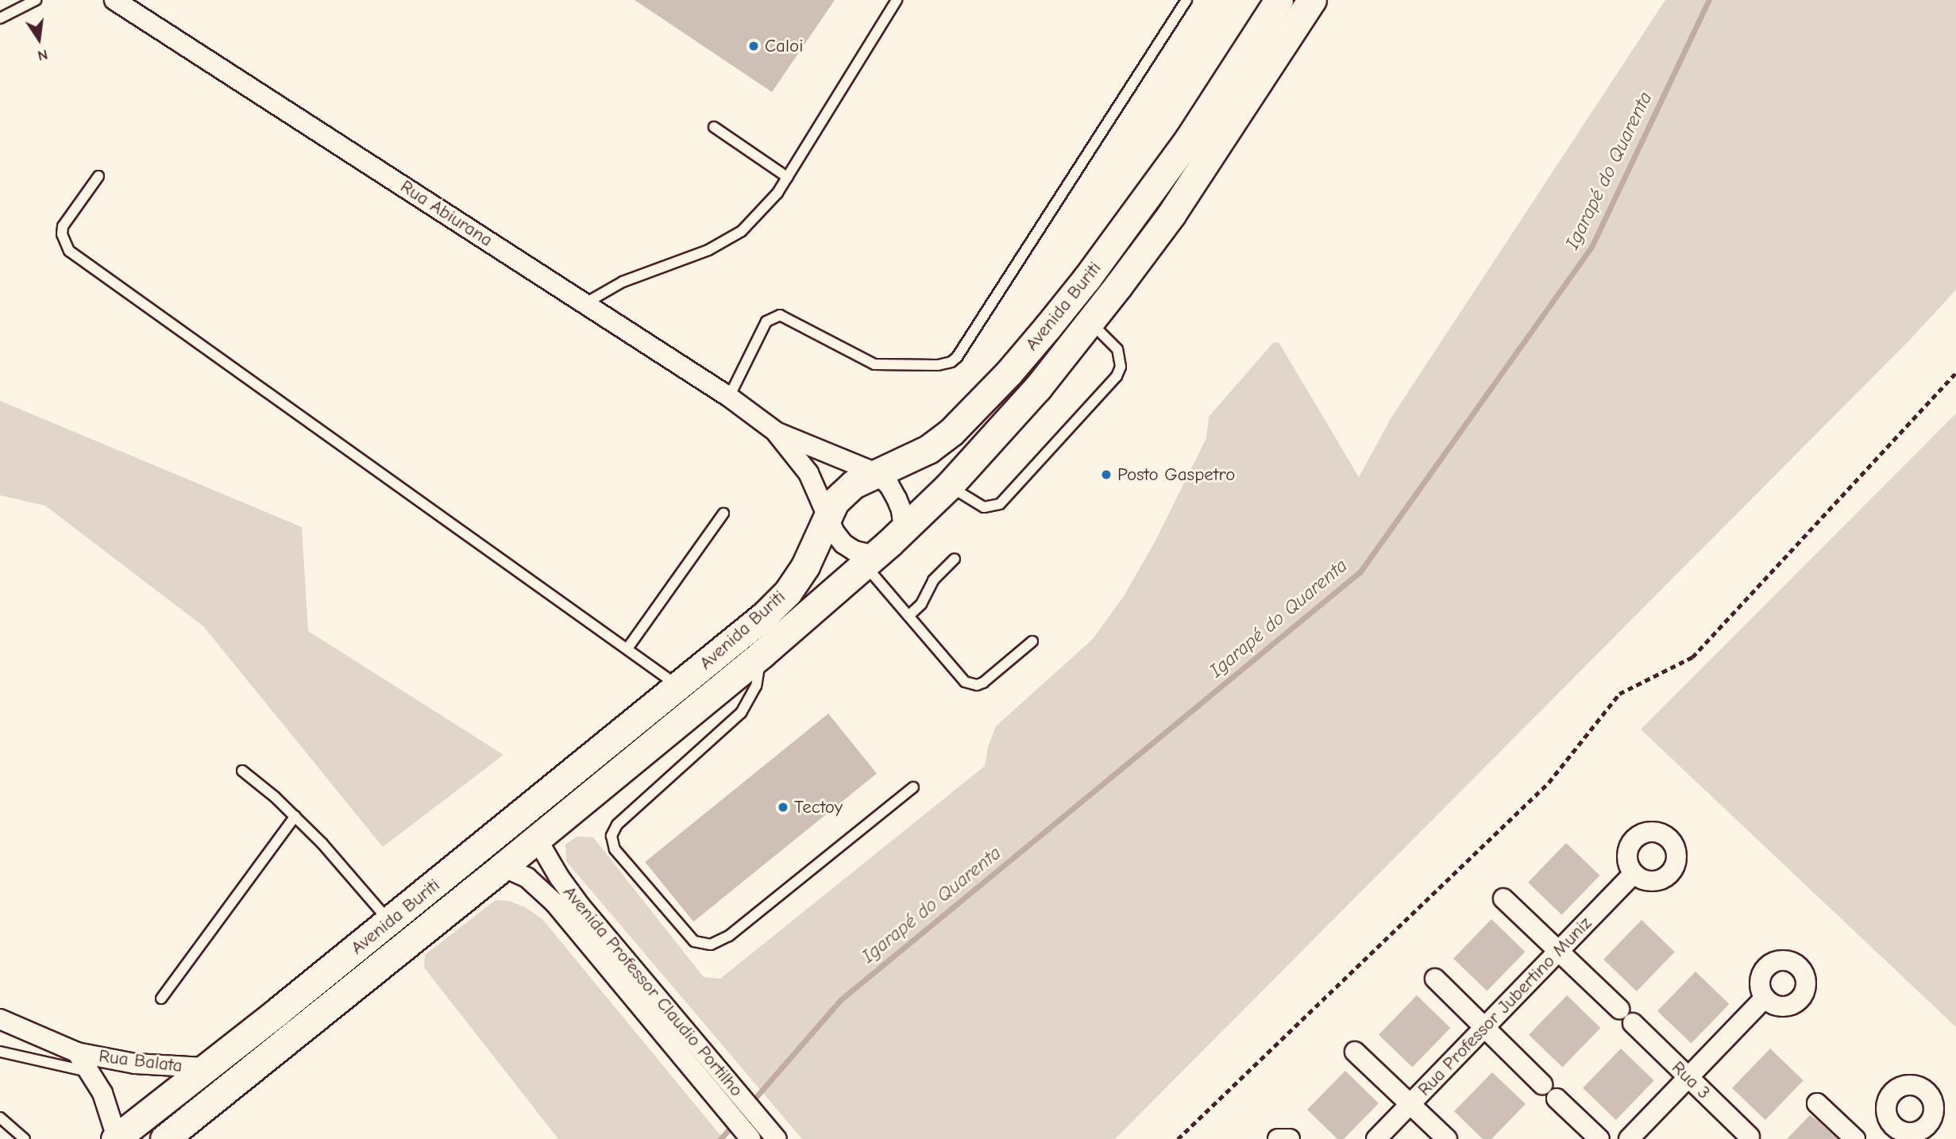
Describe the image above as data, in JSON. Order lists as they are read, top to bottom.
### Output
{
  "streets": {
    "main road": ["Avenida Buriti"],
    "street": [
      "Rua Abiurana",
      "Avenida Professor Claudio Portilho",
      "Rua Professor Jubertino Muniz",
      "Rua Balata",
      "Rua 3"
    ]
  },
  "crossings": [
    ["Rua Abiurana", "Avenida Buriti"],
    ["Avenida Buriti", "Avenida Professor Claudio Portilho"],
    ["Avenida Buriti", "Rua Balata"],
    ["Rua Professor Jubertino Muniz", "Rua 3"]
  ],
  "water": ["Igarapé do Quarenta"],
  "places": ["Caloi", "Posto Gaspetro", "Tectoy"],
  "north": "bottom"
}
